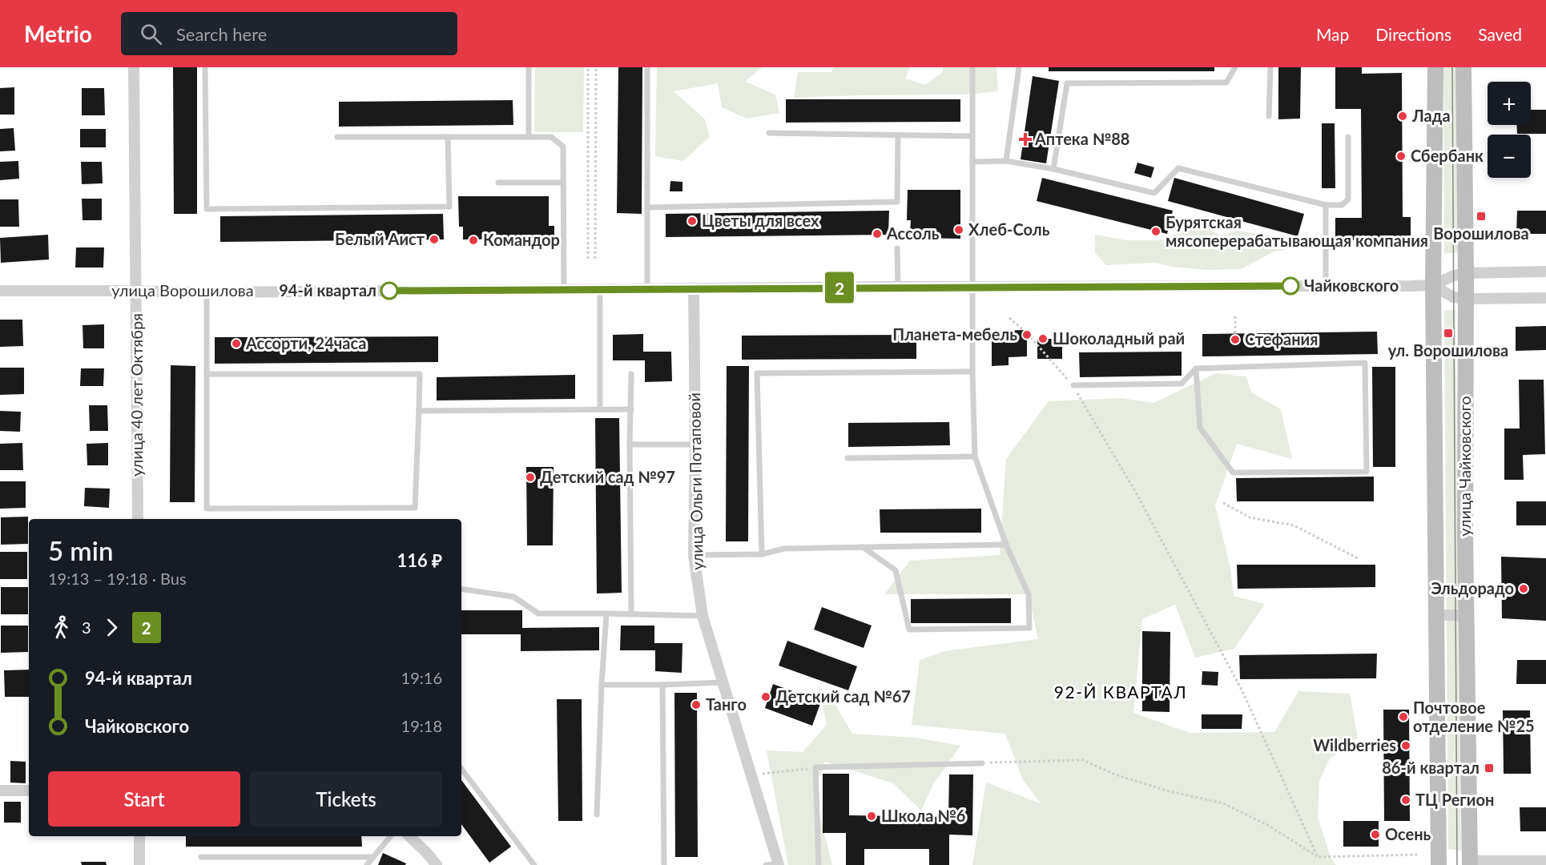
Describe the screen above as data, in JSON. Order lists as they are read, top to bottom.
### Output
{
  "streets": {
    "main road": ["улица Чайковского"],
    "street": ["улица Ворошилова", "улица 40 лет Октября", "улица Ольги Потаповой"]
  },
  "crossings": [
    ["улица Ворошилова", "улица 40 лет Октября"],
    ["улица Ворошилова", "улица Чайковского"],
    ["улица Ворошилова", "улица Ольги Потаповой"]
  ],
  "districts": ["92-Й КВАРТАЛ"],
  "places": {
    "other": [
      "Лада",
      "Сбербанк",
      "Цветы для всех",
      "Хлеб-Соль",
      "Бурятская мясоперерабатывающая компания",
      "Ассоль",
      "Белый Аист",
      "Командор",
      "Чайковского",
      "94-й квартал",
      "Планета-мебель",
      "Шоколадный рай",
      "Стефания",
      "Ассорти, 24часа",
      "Детский сад №97",
      "Эльдорадо",
      "Детский сад №67",
      "Танго",
      "Почтовое отделение №25",
      "Wildberries",
      "ТЦ Регион",
      "Школа №6",
      "Осень"
    ],
    "health": ["Аптека №88"],
    "transit": ["Ворошилова", "ул. Ворошилова", "86-й квартал"]
  },
  "lines": ["bus line 2"],
  "page": {
    "header": "Metrio",
    "search": "Search here",
    "nav": ["Map", "Directions", "Saved"],
    "on_map": "2",
    "map_buttons": ["+", "−"],
    "heading": ["5 min", "19:13 – 19:18 · Bus", "116 ₽"],
    "legs": ["3", "2"],
    "list": [
      {
        "name": "94-й квартал",
        "value": "19:16"
      },
      {
        "name": "Чайковского",
        "value": "19:18"
      }
    ],
    "buttons": ["Start", "Tickets"]
  }
}
